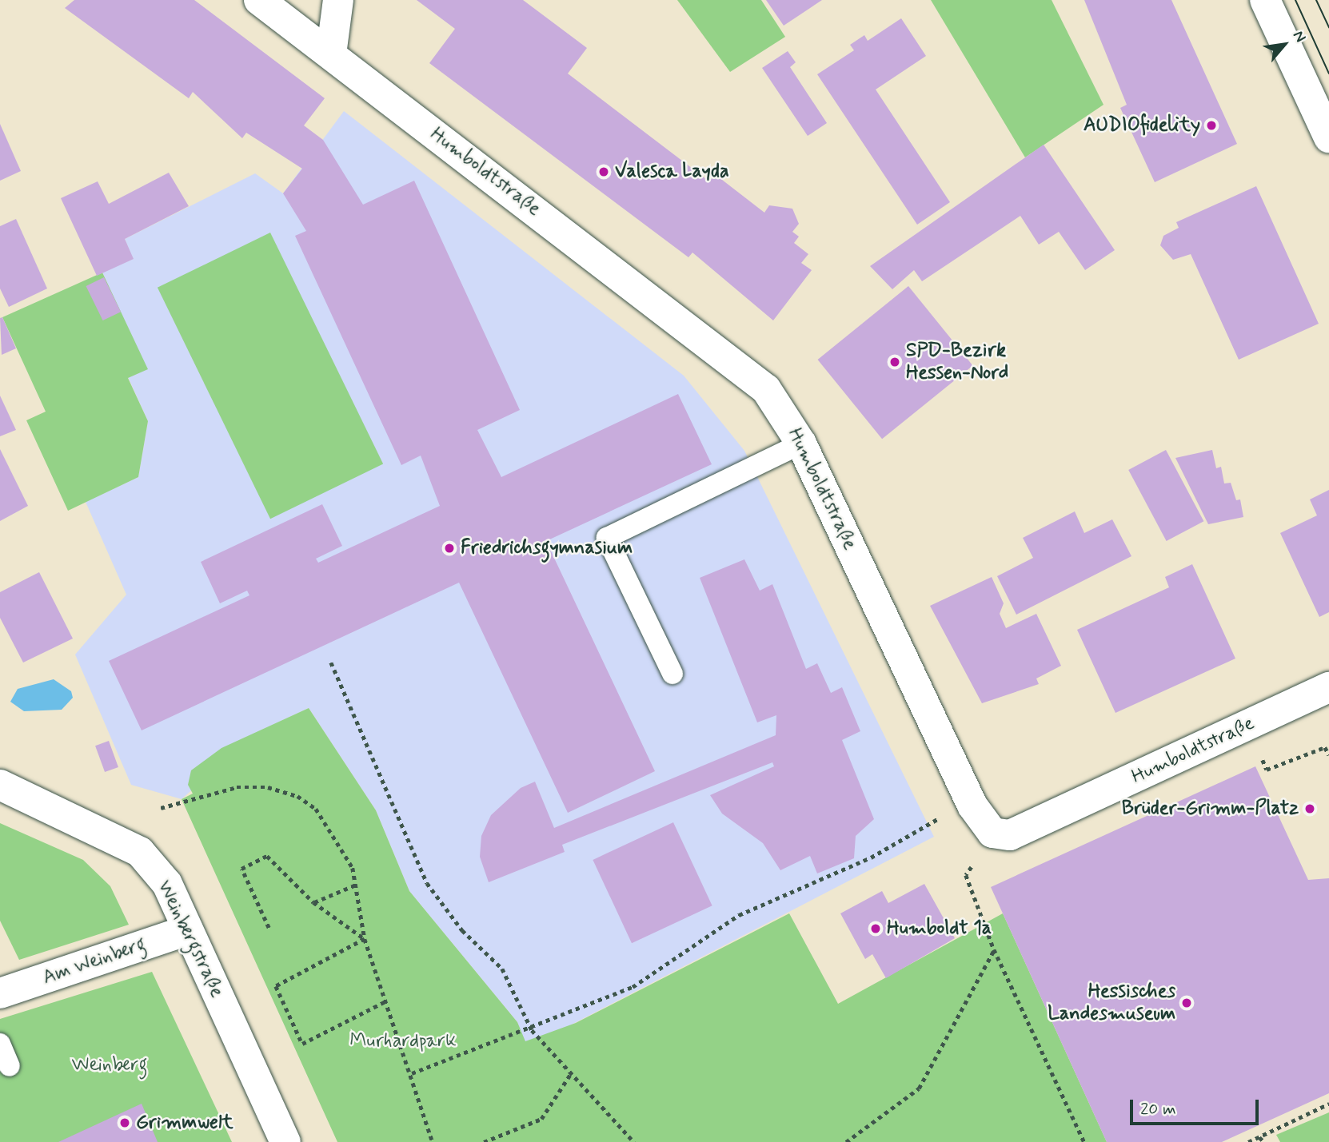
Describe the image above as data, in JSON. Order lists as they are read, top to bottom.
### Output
{
  "streets": {
    "street": ["Humboldtstraße", "Weinbergstraße", "Am Weinberg"]
  },
  "crossings": [
    ["Weinbergstraße", "Am Weinberg"]
  ],
  "parks": ["Murhardpark", "Weinberg"],
  "places": [
    "AUDIOfidelity",
    "Valesca Layda",
    "SPD-Bezirk Hessen-Nord",
    "Friedrichsgymnasium",
    "Brüder-Grimm-Platz",
    "Humboldt 1a",
    "Hessisches Landesmuseum",
    "Grimmwelt"
  ],
  "scale_bar": "20 m",
  "north": "top right"
}
